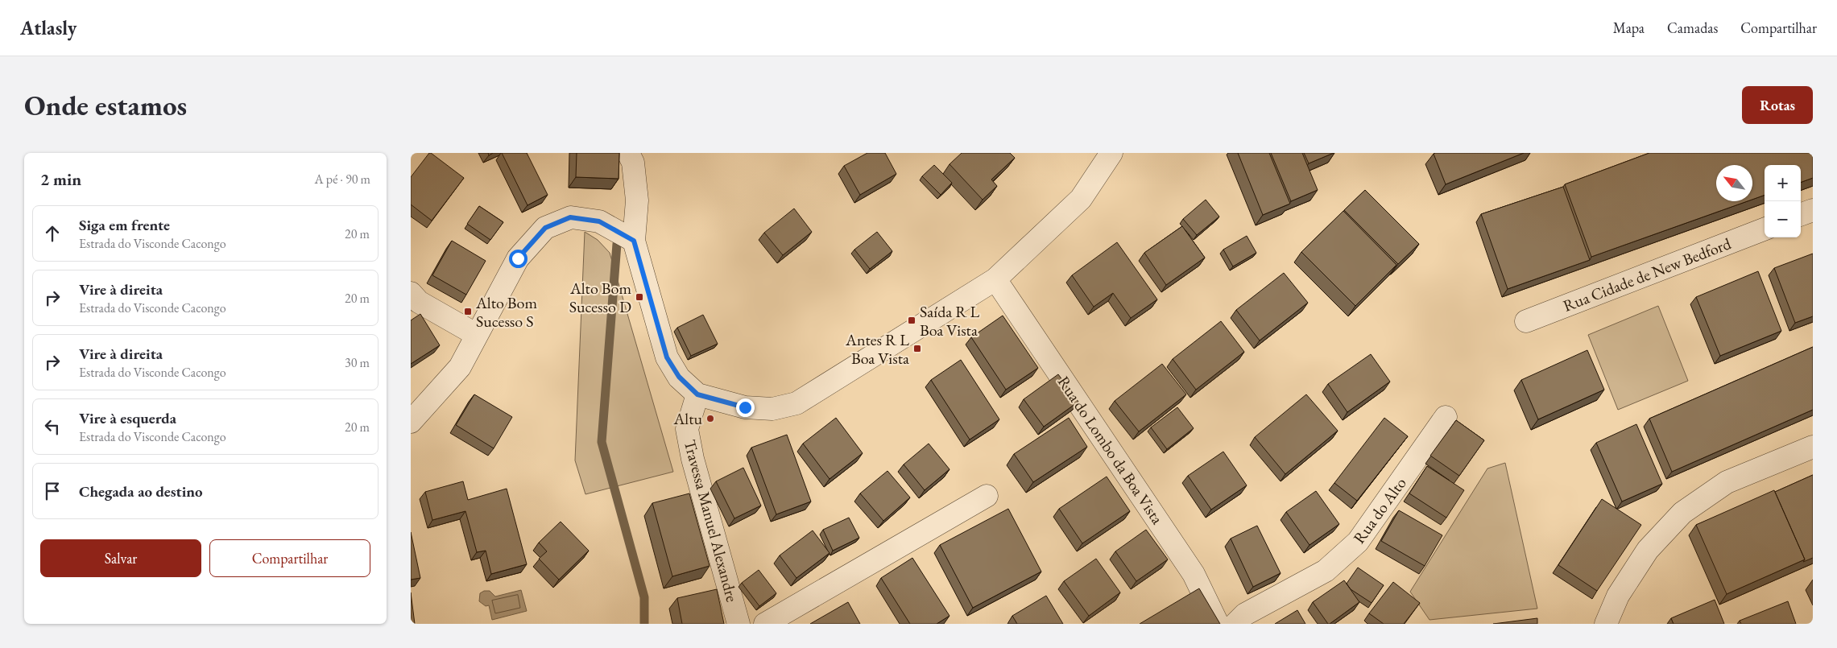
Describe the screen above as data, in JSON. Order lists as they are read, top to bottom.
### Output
{
  "streets": {
    "street": [
      "Rua Cidade de New Bedford",
      "Rua do Lombo da Boa Vista",
      "Rua do Alto",
      "Travessa Manuel Alexandre"
    ]
  },
  "places": {
    "transit": [
      "Alto Bom Sucesso D",
      "Alto Bom Sucesso S",
      "Saída R L Boa Vista",
      "Antes R L Boa Vista"
    ],
    "other": ["Altu"]
  },
  "north": "top left",
  "page": {
    "header": "Atlasly",
    "nav": ["Mapa", "Camadas", "Compartilhar"],
    "buttons": [
      "Rotas",
      ["Salvar", "Compartilhar"]
    ],
    "title": "Onde estamos",
    "heading": ["2 min", "A pé · 90 m"],
    "map_buttons": ["+", "−"],
    "list": [
      ["Siga em frente", "Estrada do Visconde Cacongo", "20 m"],
      ["Vire à direita", "Estrada do Visconde Cacongo", "20 m"],
      ["Vire à direita", "Estrada do Visconde Cacongo", "30 m"],
      ["Vire à esquerda", "Estrada do Visconde Cacongo", "20 m"],
      "Chegada ao destino"
    ]
  }
}
